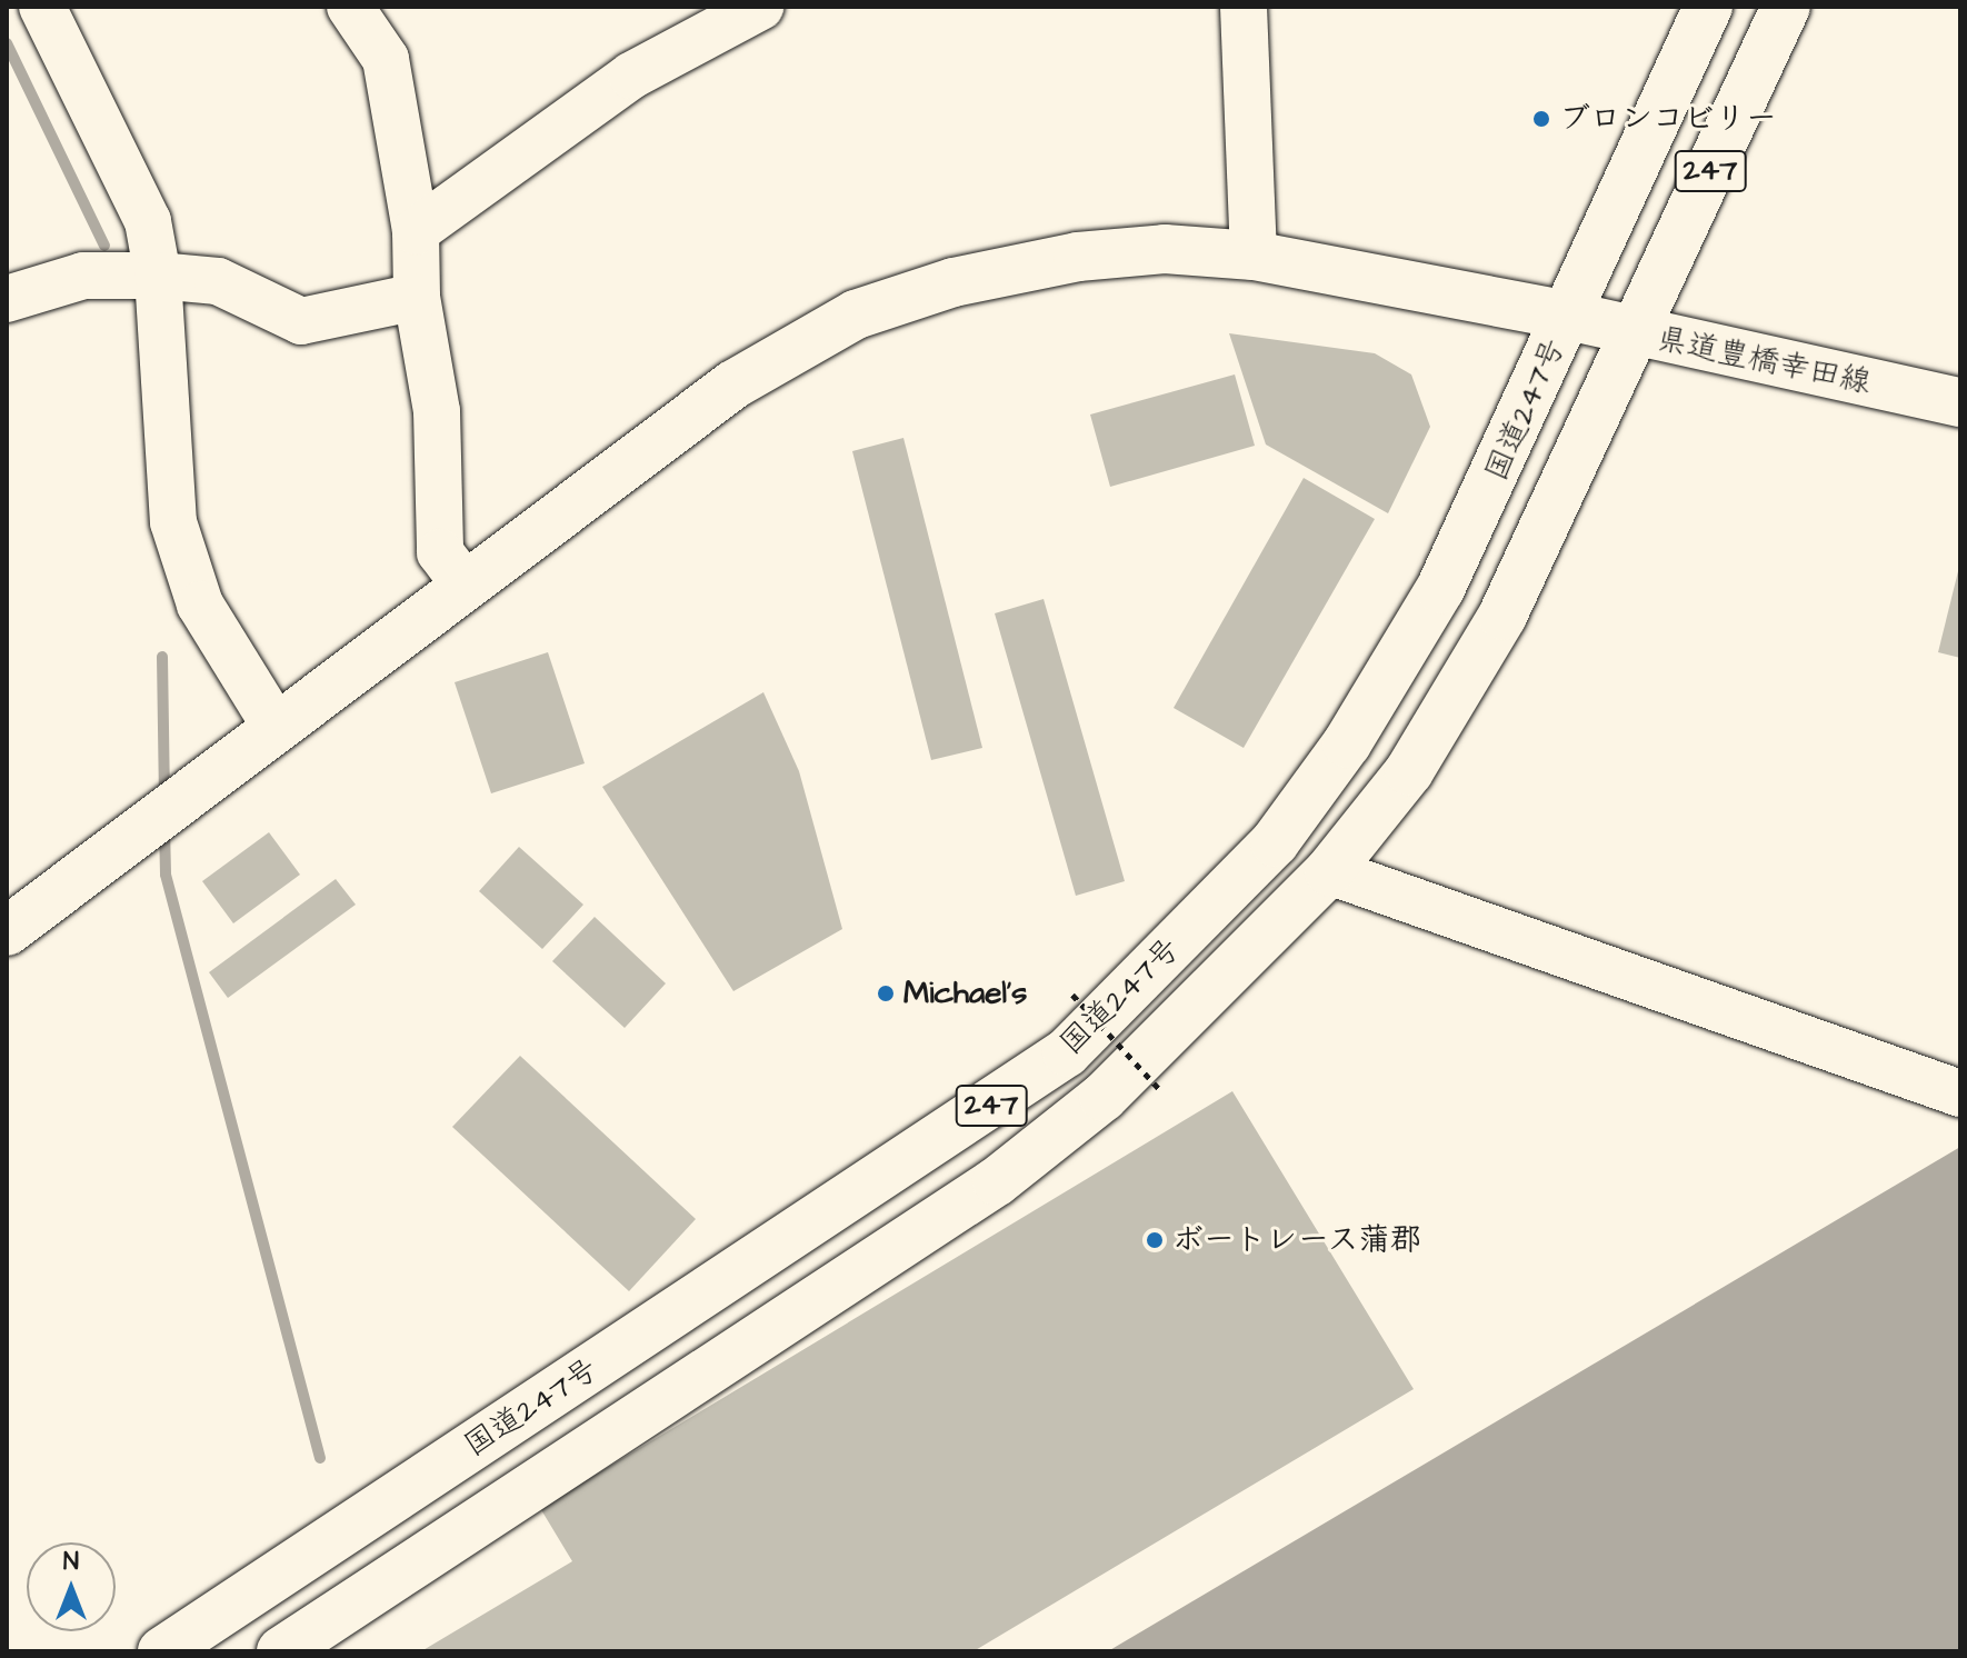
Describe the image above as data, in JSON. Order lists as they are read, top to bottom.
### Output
{
  "streets": {
    "main road": ["247", "県道豊橋幸田線", "国道247号"]
  },
  "crossings": [
    ["県道豊橋幸田線", "国道247号"]
  ],
  "places": ["ブロンコビリー", "Michael's", "ボートレース蒲郡"],
  "north": "top"
}
